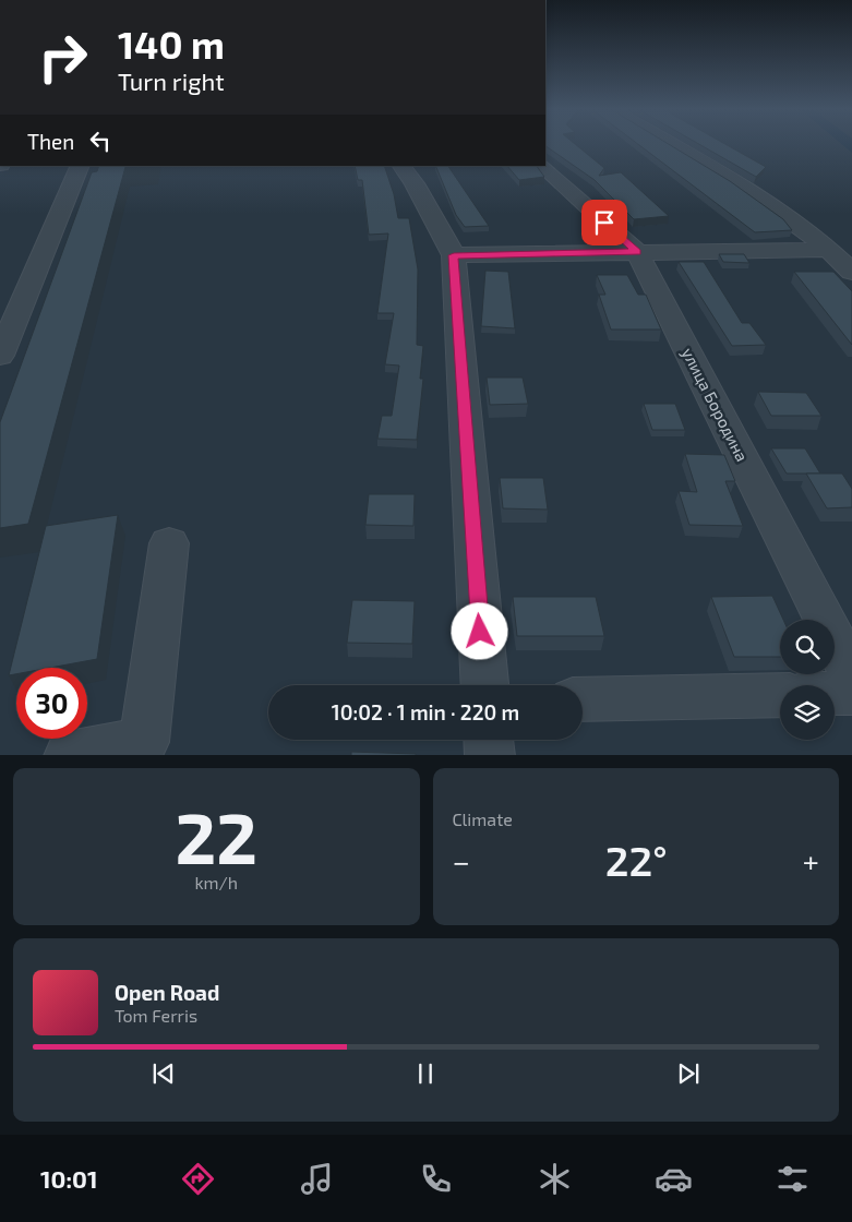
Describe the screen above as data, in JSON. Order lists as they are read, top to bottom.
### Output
{
  "streets": {
    "street": ["улица Бородина"]
  },
  "page": {
    "turn": ["140 m", "Turn right"],
    "then": "Then",
    "limit": "30",
    "trip": "10:02 · 1 min · 220 m",
    "tile": [
      ["22", "km/h"],
      "Climate"
    ],
    "heat": ["−", "22°", "+"],
    "song": ["Open Road", "Tom Ferris"],
    "tabs": "10:01"
  }
}
